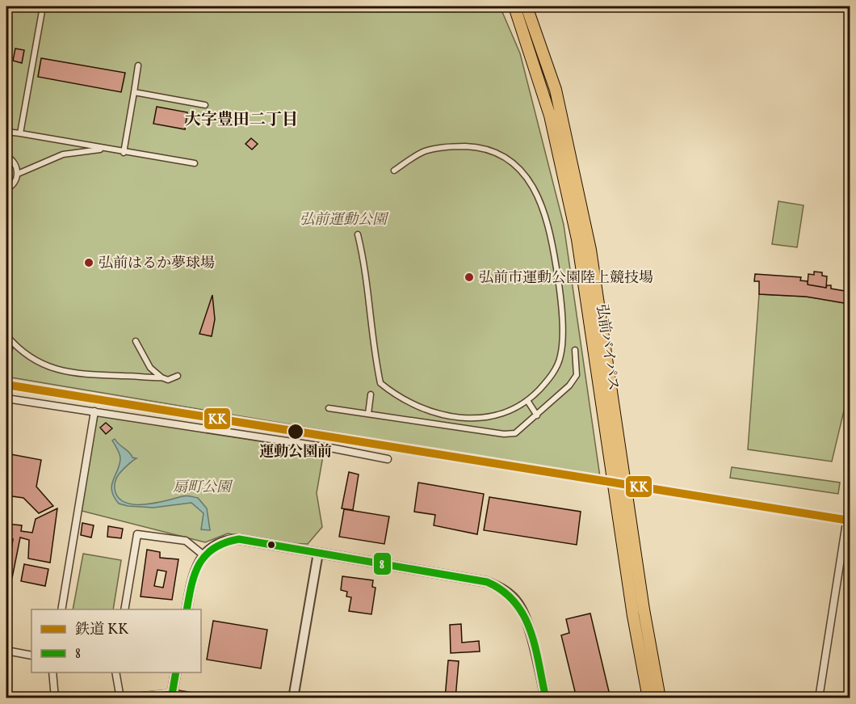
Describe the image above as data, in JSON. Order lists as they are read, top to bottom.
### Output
{
  "streets": {
    "highway": ["弘前バイパス"]
  },
  "districts": ["大字豊田二丁目"],
  "parks": ["弘前運動公園", "扇町公園"],
  "places": ["弘前はるか夢球場", "弘前市運動公園陸上競技場", "運動公園前"],
  "lines": ["rail line KK", "transit line 8"],
  "legend": ["鉄道 KK", "8"]
}
